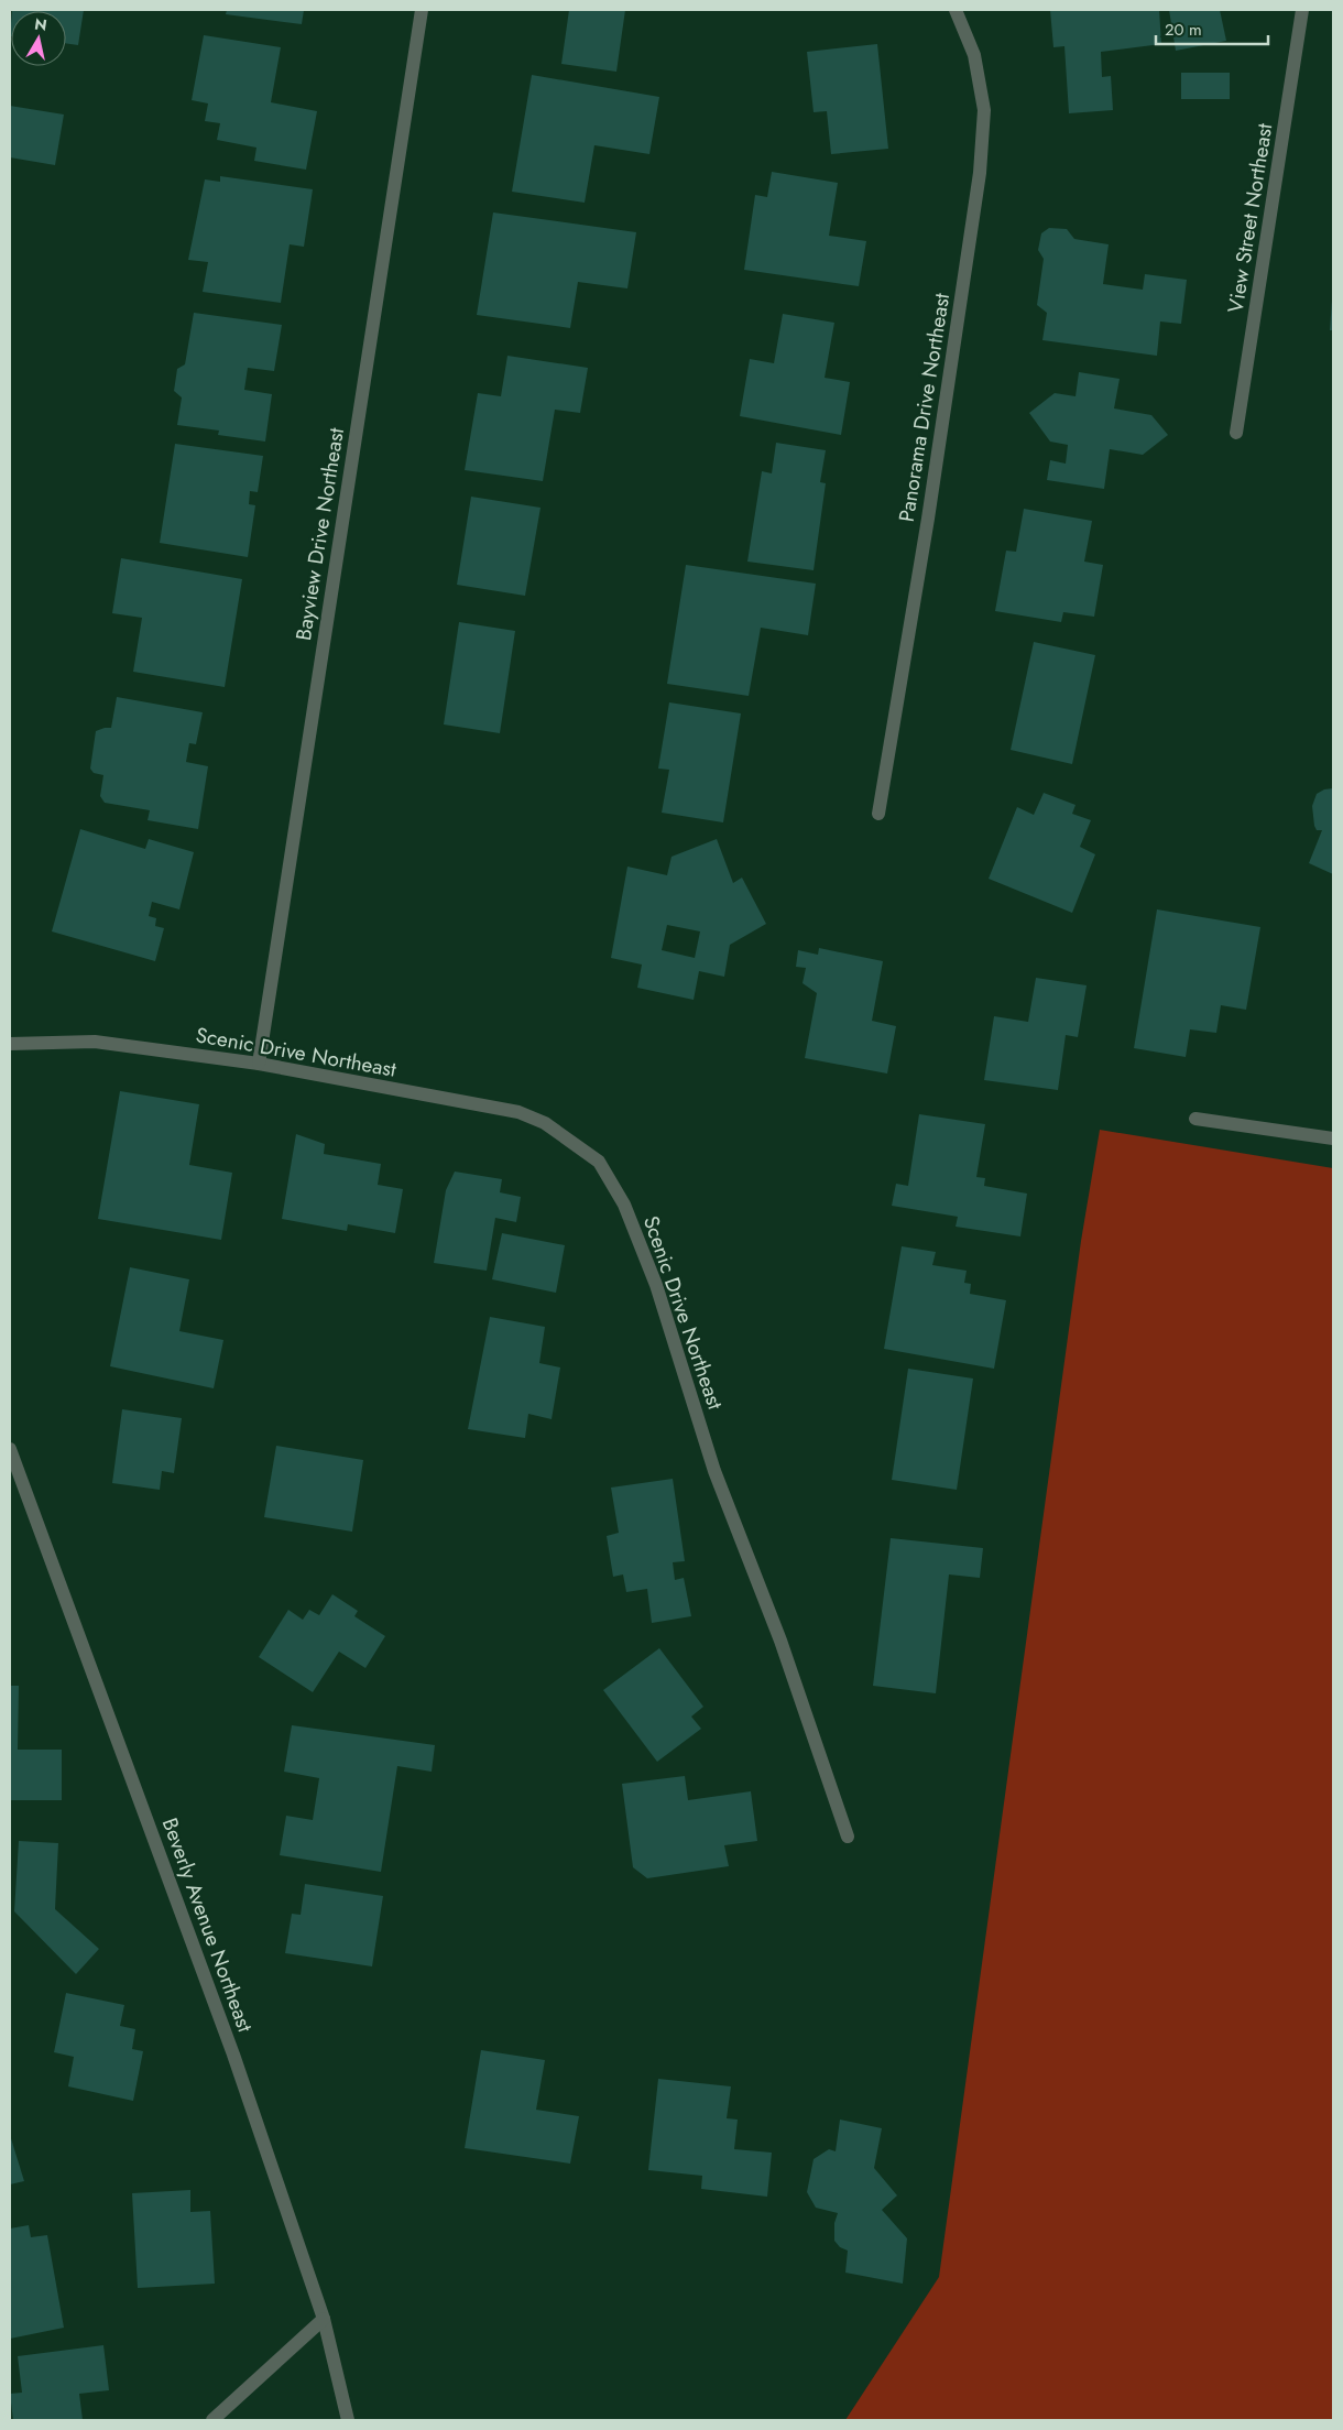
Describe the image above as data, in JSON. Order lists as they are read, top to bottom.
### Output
{
  "streets": {
    "street": [
      "View Street Northeast",
      "Panorama Drive Northeast",
      "Bayview Drive Northeast",
      "Scenic Drive Northeast",
      "Beverly Avenue Northeast"
    ]
  },
  "crossings": [
    ["Bayview Drive Northeast", "Scenic Drive Northeast"]
  ],
  "scale_bar": "20 m",
  "north": "top"
}
